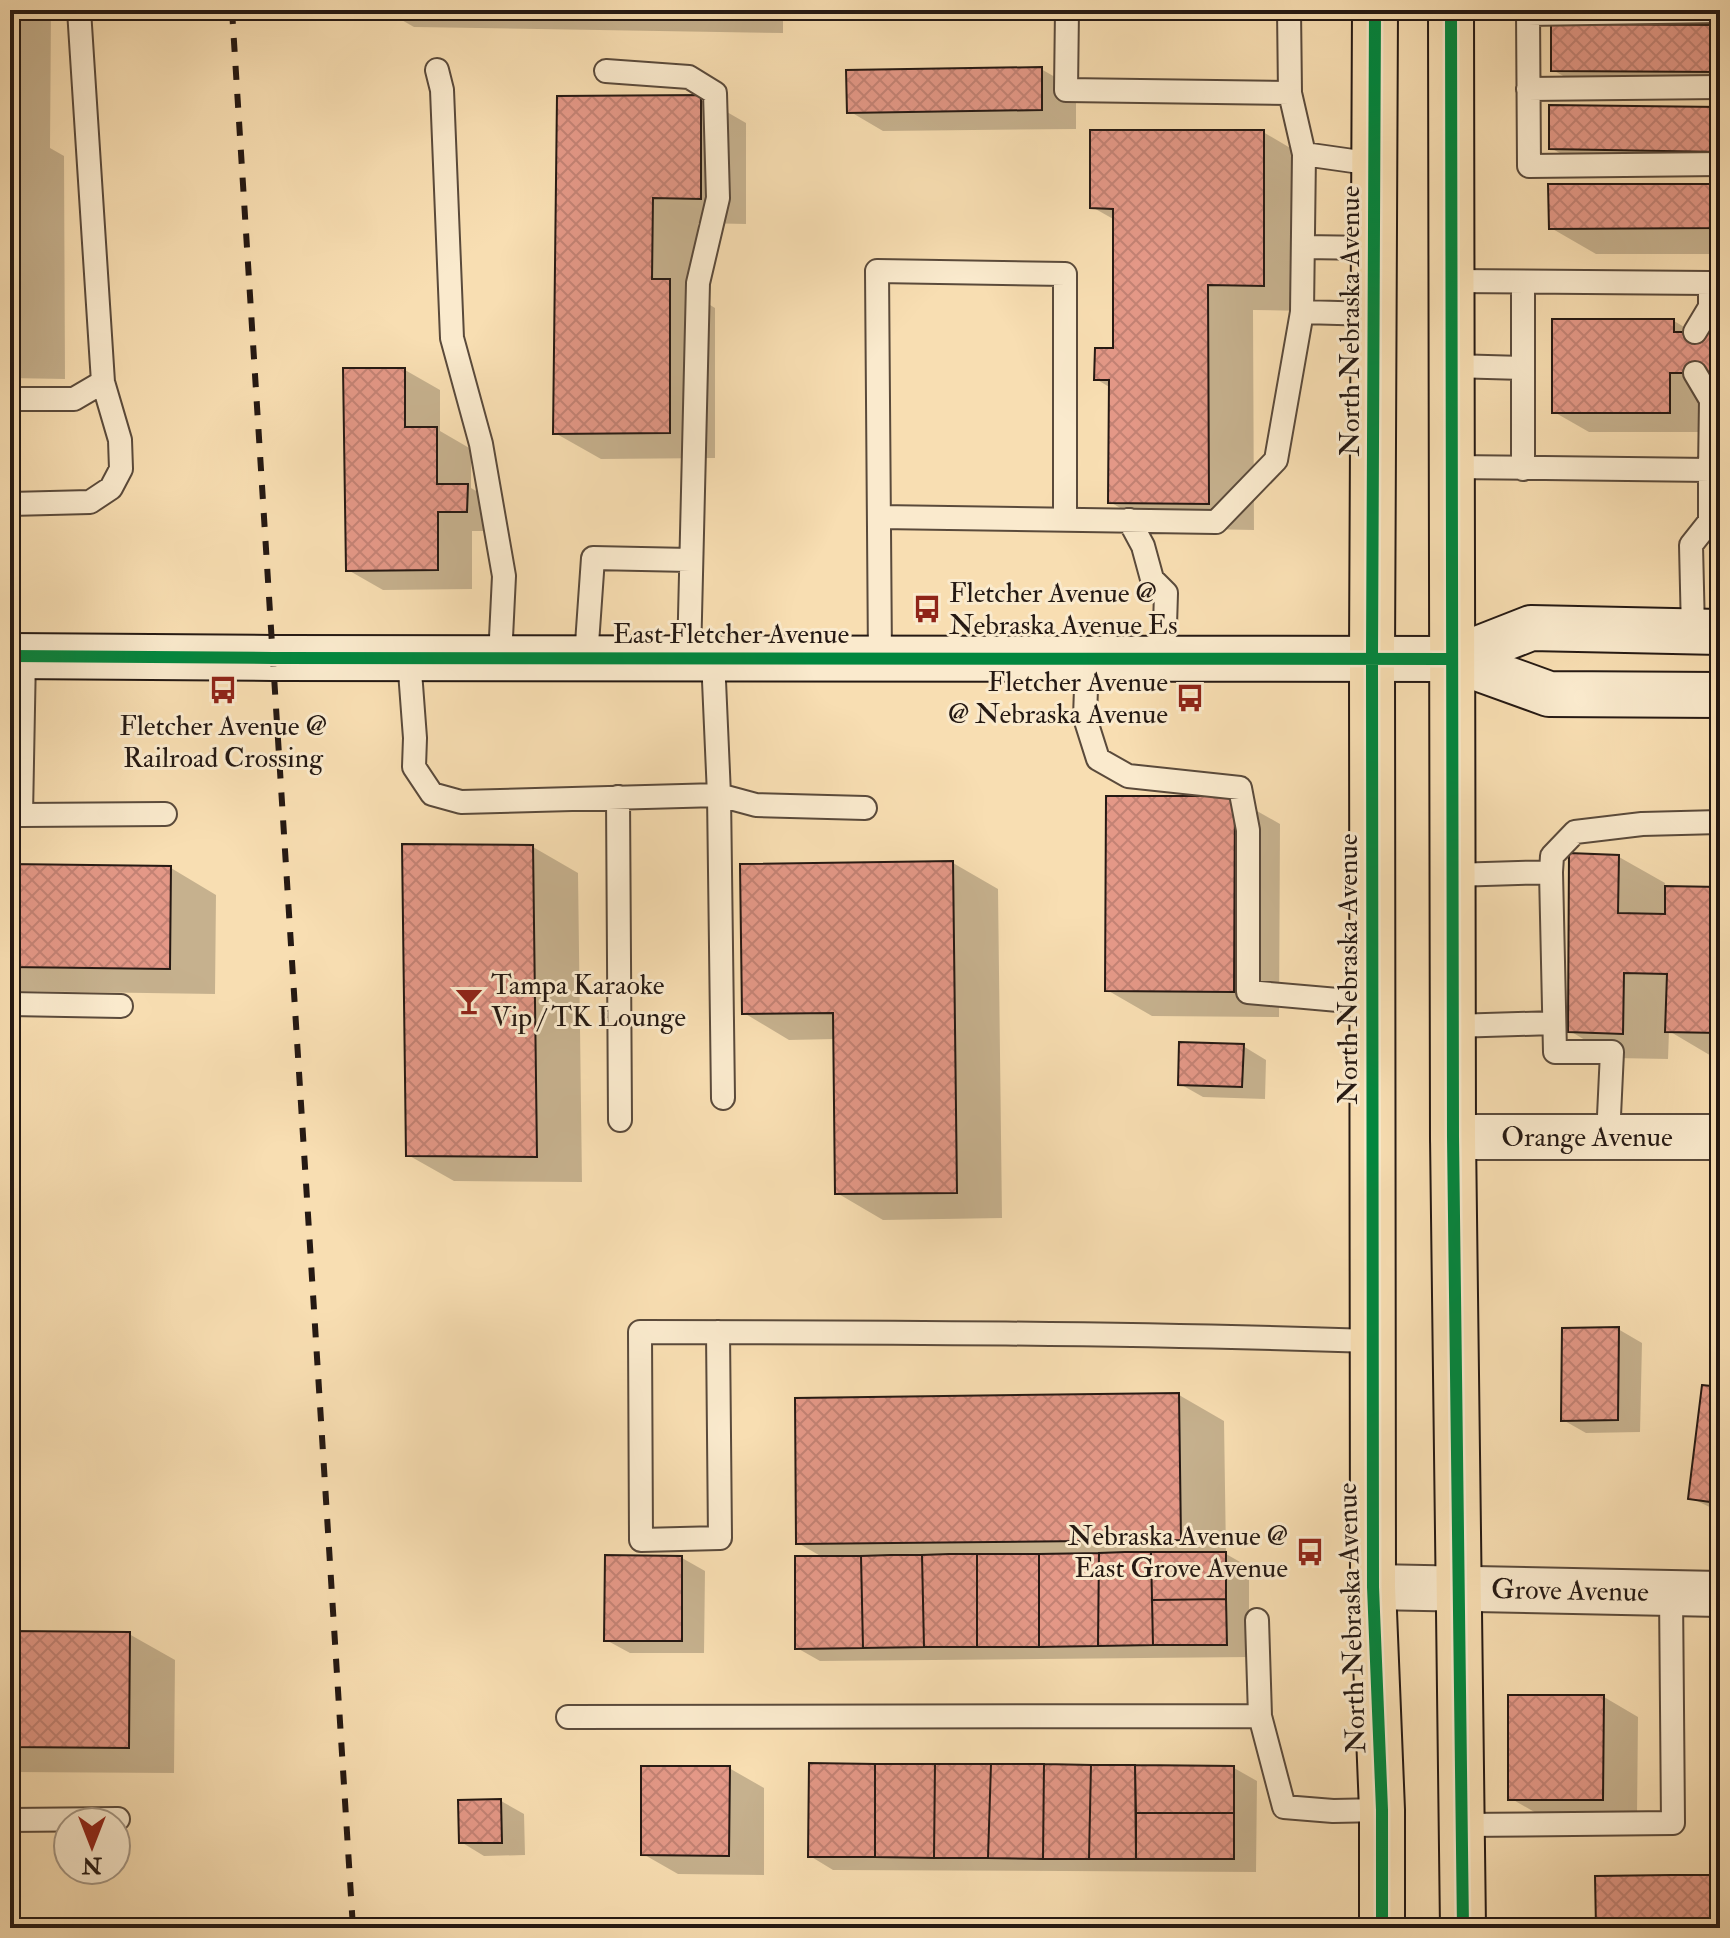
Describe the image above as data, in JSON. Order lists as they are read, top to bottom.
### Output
{
  "streets": {
    "main road": [
      "North Nebraska Avenue",
      "East Fletcher Avenue",
      "Orange Avenue",
      "Grove Avenue"
    ]
  },
  "crossings": [
    ["North Nebraska Avenue", "East Fletcher Avenue"],
    ["North Nebraska Avenue", "Grove Avenue"]
  ],
  "places": {
    "bus stop": [
      "Fletcher Avenue @ Nebraska Avenue Es",
      "Fletcher Avenue @ Railroad Crossing",
      "Fletcher Avenue @ Nebraska Avenue",
      "Nebraska Avenue @ East Grove Avenue"
    ],
    "bar": ["Tampa Karaoke Vip / TK Lounge"]
  },
  "north": "bottom"
}
